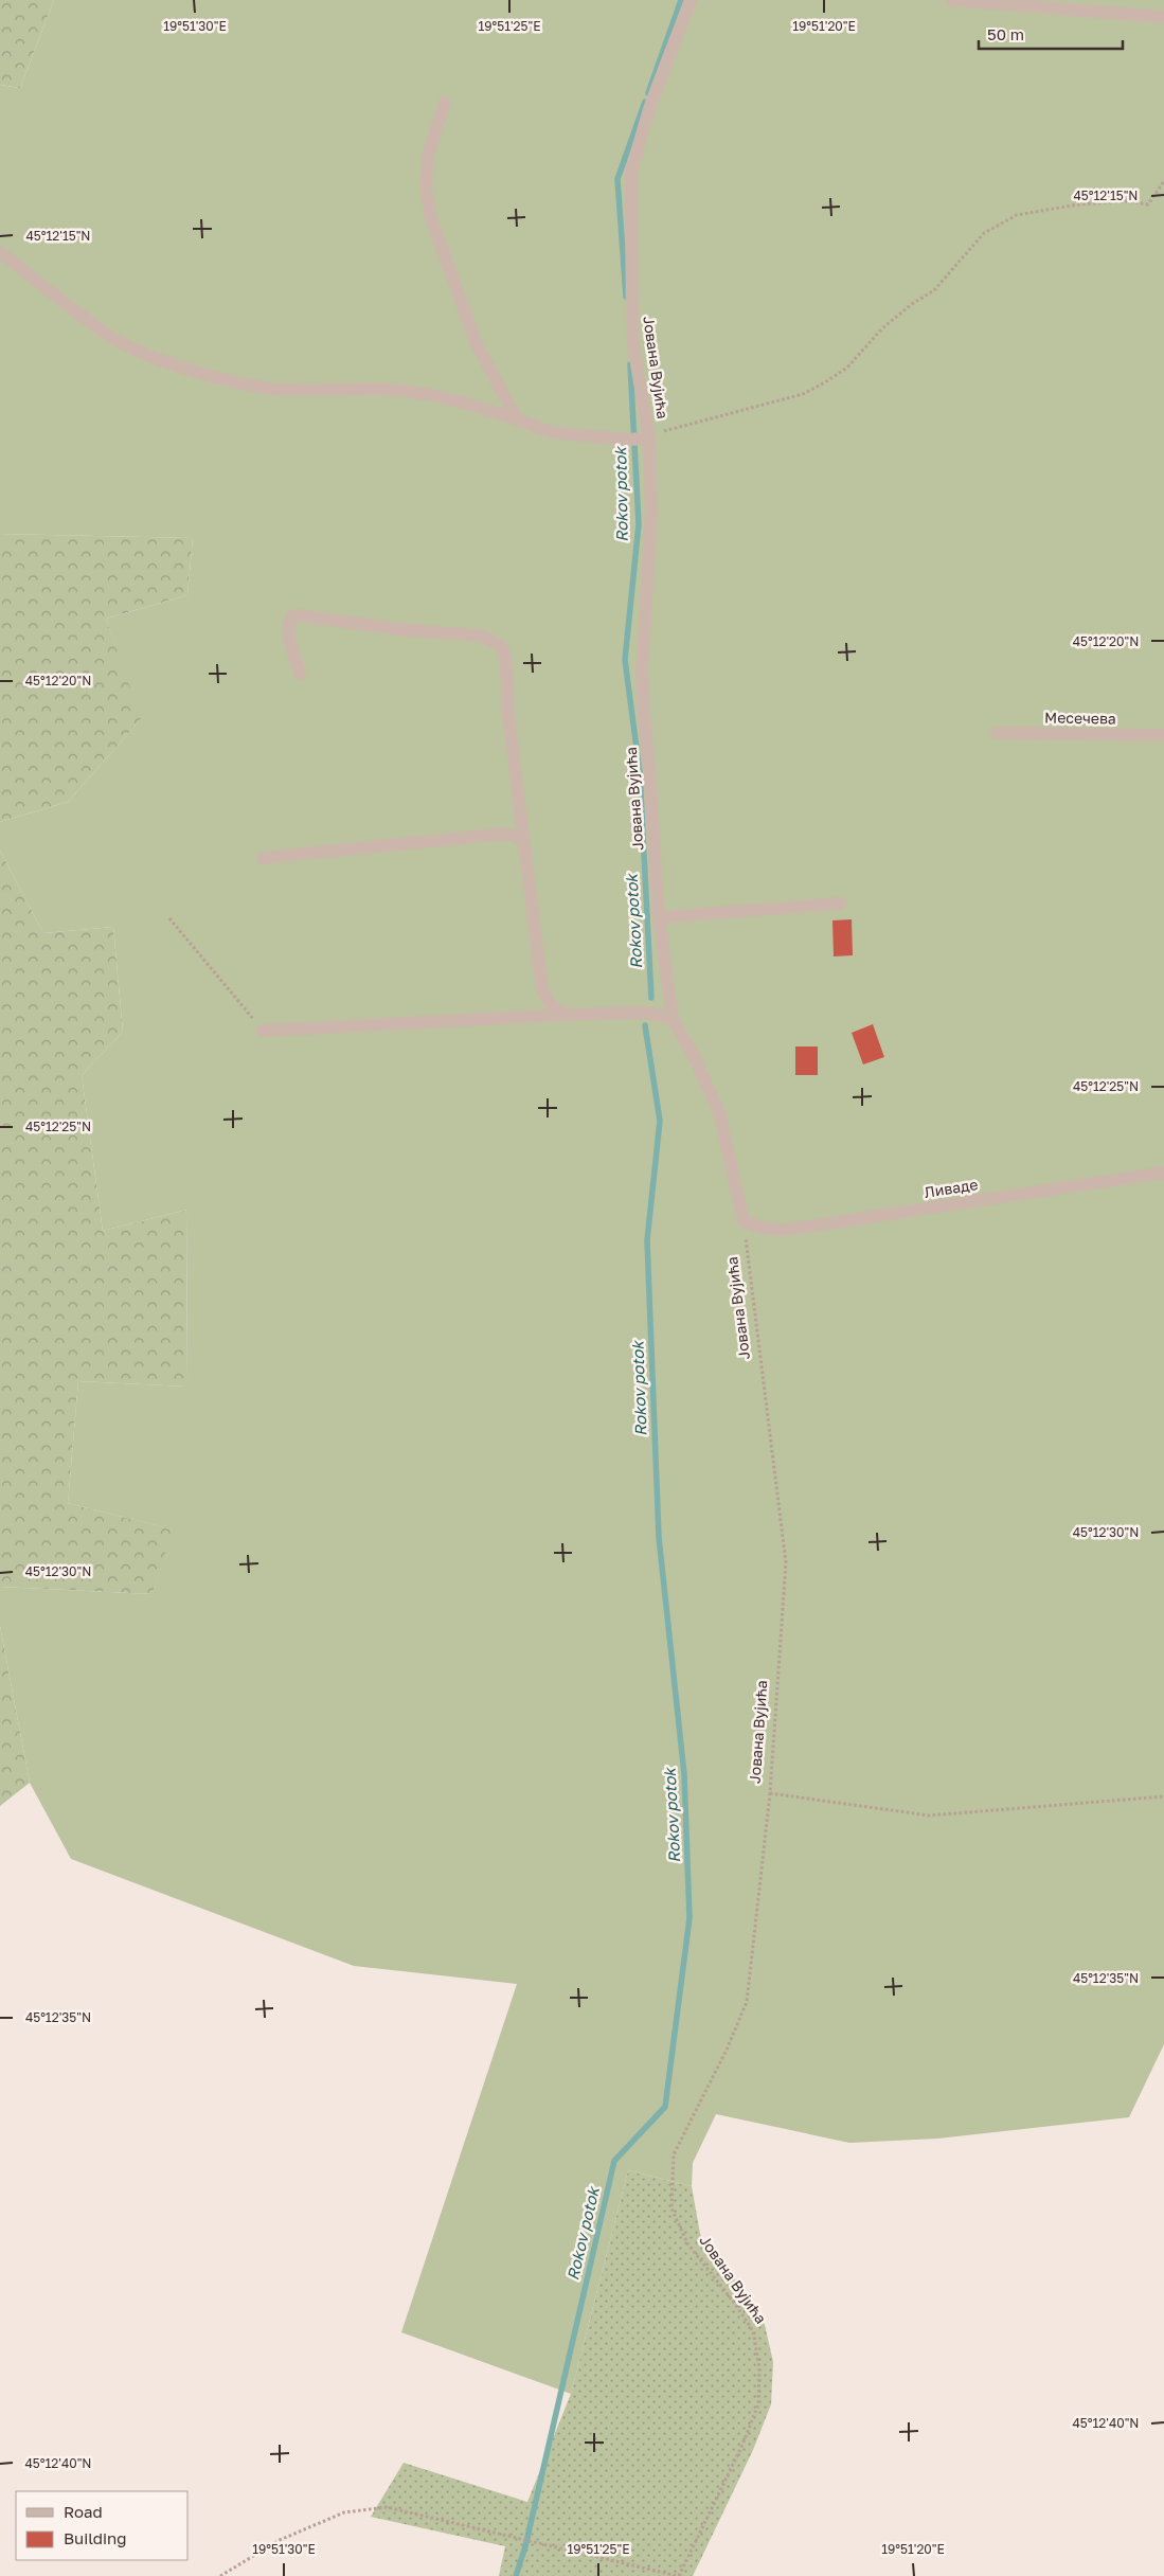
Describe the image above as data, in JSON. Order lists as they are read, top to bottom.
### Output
{
  "streets": {
    "street": ["Јована Вујића", "Месечева", "Ливаде"]
  },
  "crossings": [
    ["Јована Вујића", "Ливаде"]
  ],
  "water": ["Rokov potok"],
  "legend": ["Road", "Building"],
  "scale_bar": "50 m",
  "coordinates": [
    "19°51'30\"E",
    "19°51'25\"E",
    "19°51'20\"E",
    "45°12'15\"N",
    "45°12'20\"N",
    "45°12'25\"N",
    "45°12'30\"N",
    "45°12'35\"N",
    "45°12'40\"N"
  ]
}
